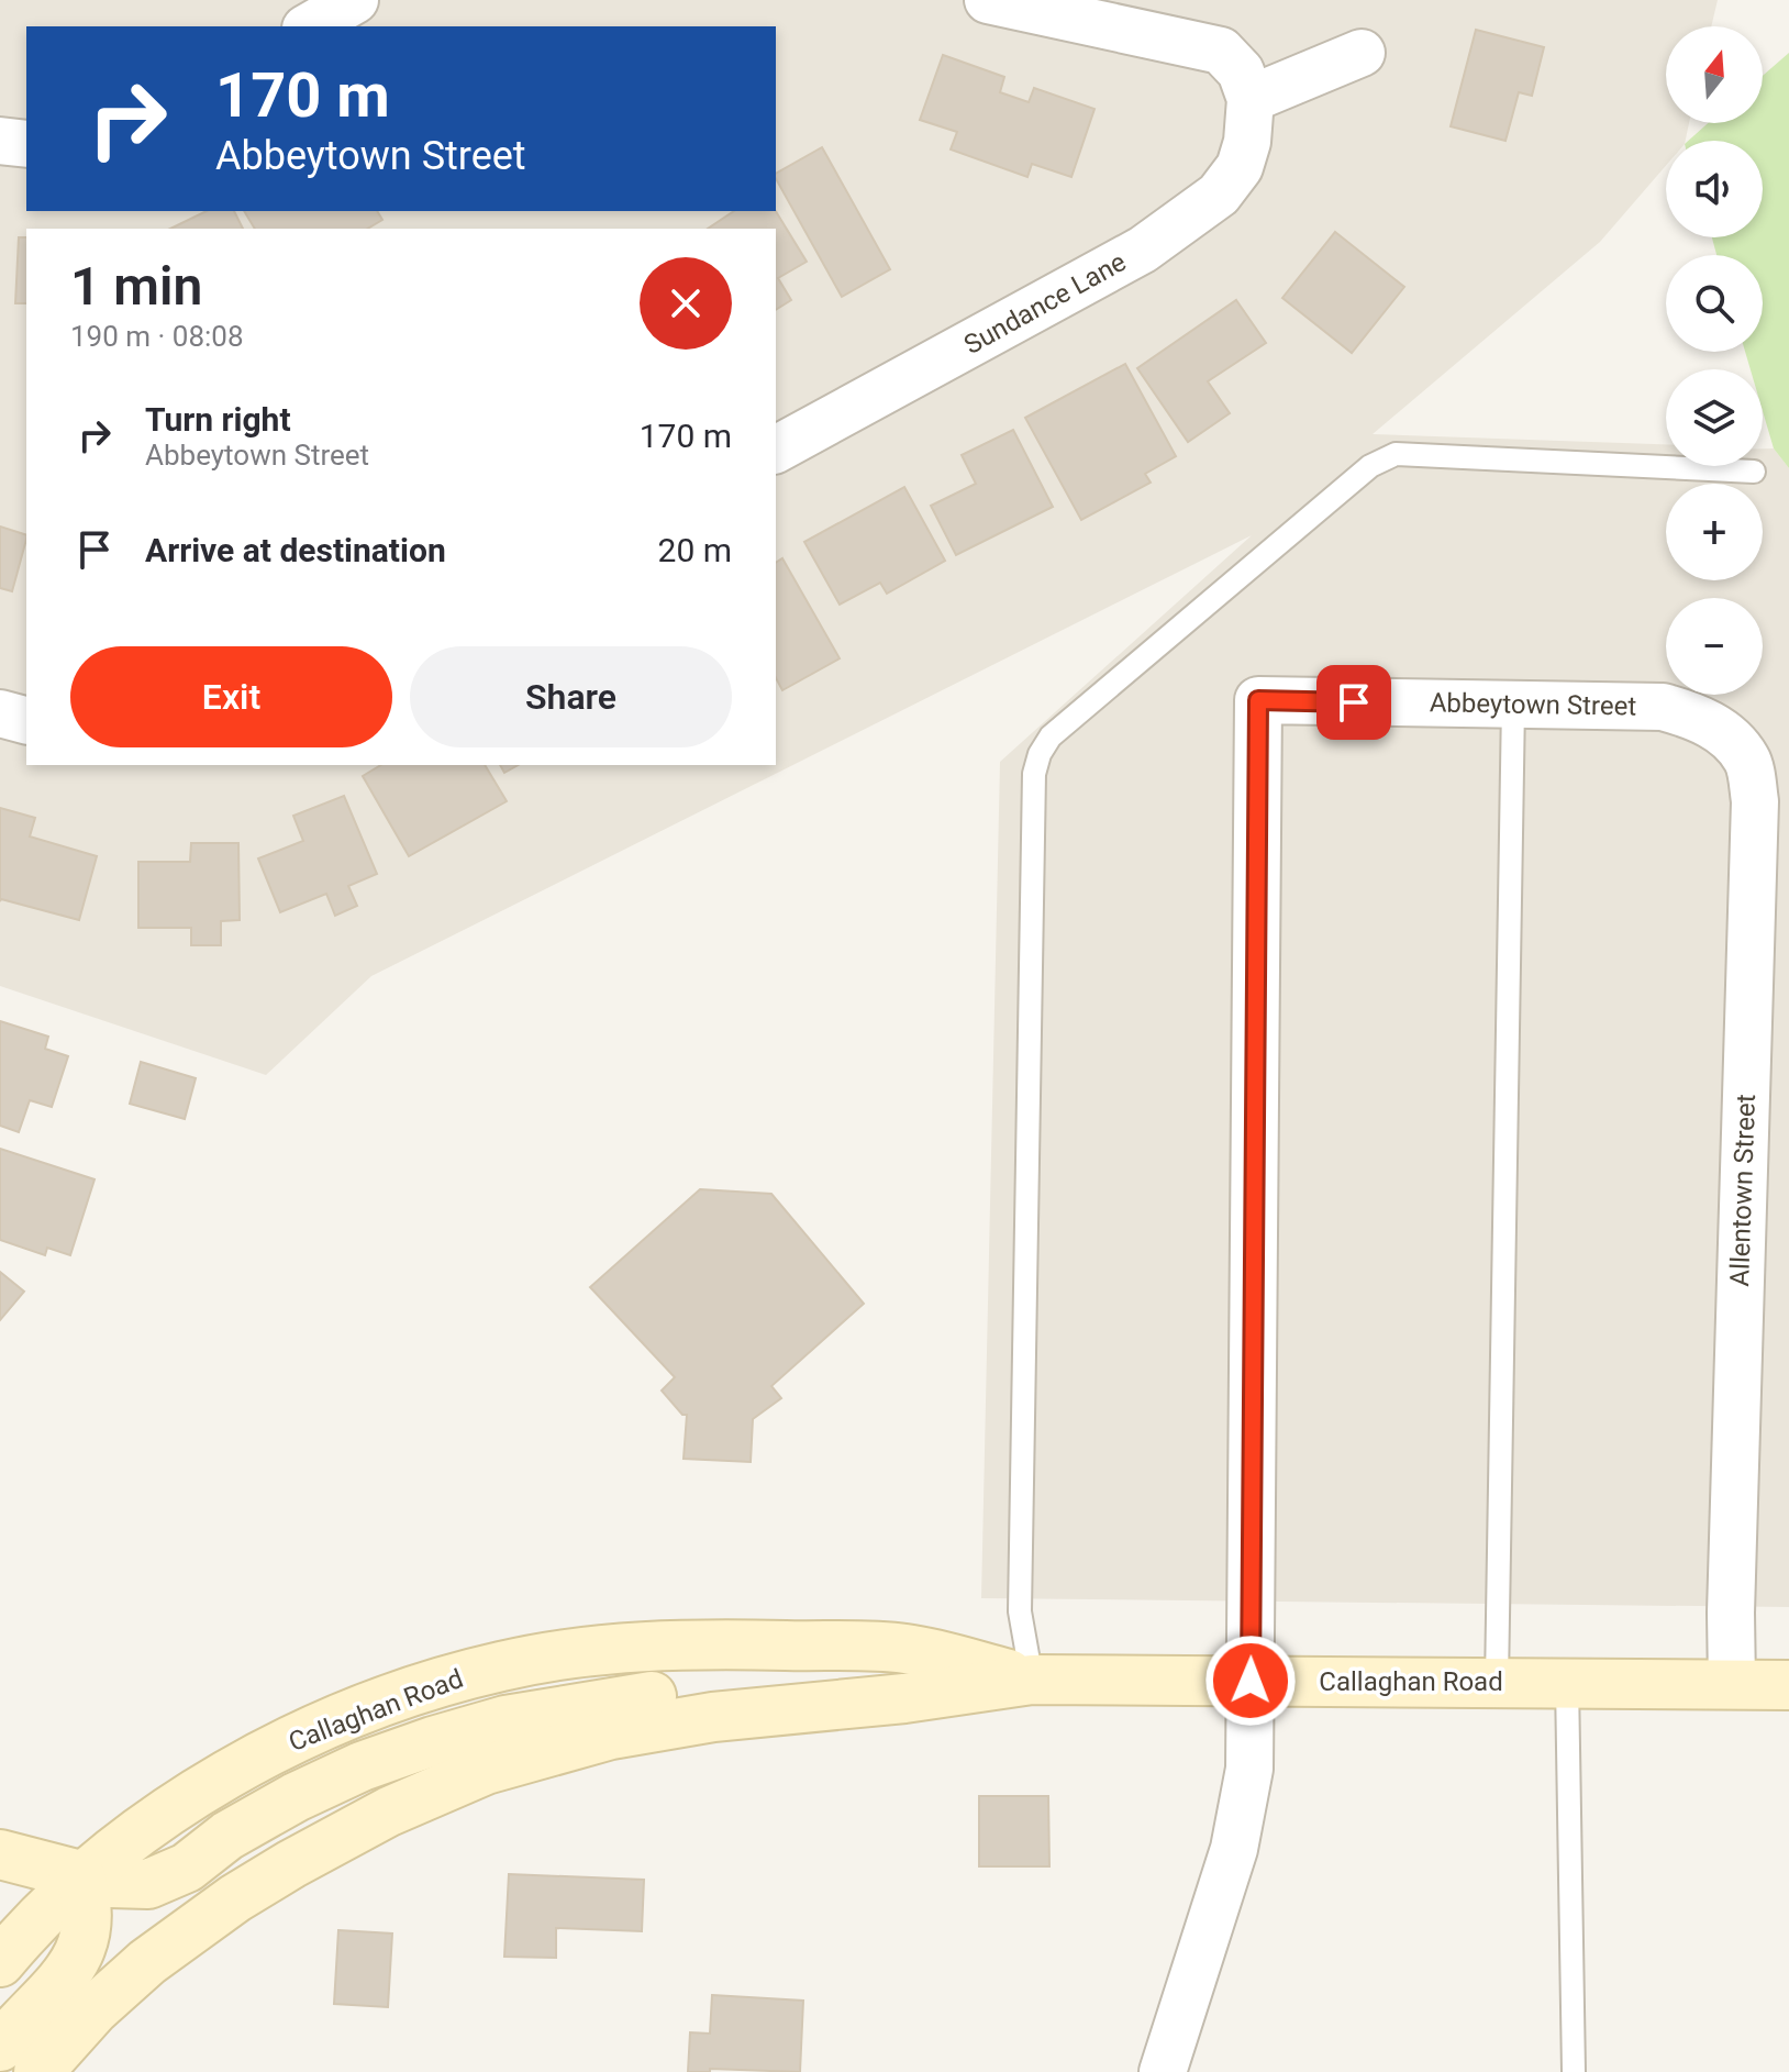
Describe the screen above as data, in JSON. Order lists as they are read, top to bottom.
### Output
{
  "streets": {
    "main road": ["Callaghan Road"],
    "street": ["Sundance Lane", "Abbeytown Street", "Allentown Street"]
  },
  "crossings": [
    ["Abbeytown Street", "Allentown Street"],
    ["Abbeytown Street", "Callaghan Road"],
    ["Allentown Street", "Callaghan Road"]
  ],
  "north": "top",
  "page": {
    "map_buttons": ["+", "−"],
    "turn": ["170 m", "Abbeytown Street"],
    "heading": ["1 min", "190 m · 08:08"],
    "list": [
      {
        "name": "Turn right",
        "note": "Abbeytown Street",
        "value": "170 m"
      },
      {
        "name": "Arrive at destination",
        "value": "20 m"
      }
    ],
    "buttons": ["Exit", "Share"]
  }
}
